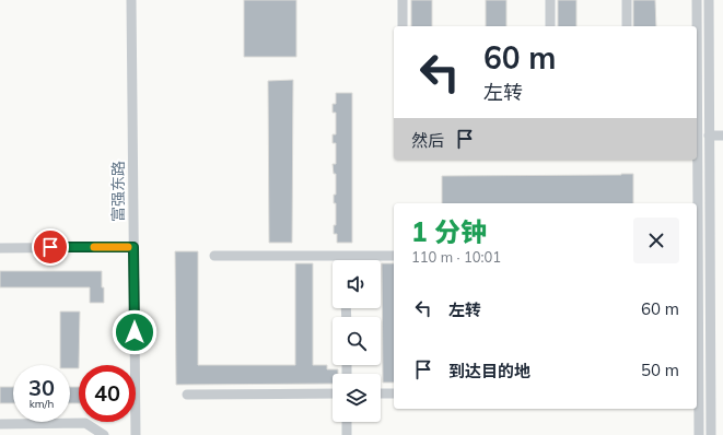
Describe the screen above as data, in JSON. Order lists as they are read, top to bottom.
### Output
{
  "streets": {
    "street": ["富强东路"]
  },
  "page": {
    "turn": ["60 m", "左转"],
    "then": "然后",
    "heading": ["1 分钟", "110 m · 10:01"],
    "list": [
      {
        "name": "左转",
        "value": "60 m"
      },
      {
        "name": "到达目的地",
        "value": "50 m"
      }
    ],
    "speed": "30 km/h",
    "limit": "40"
  }
}
